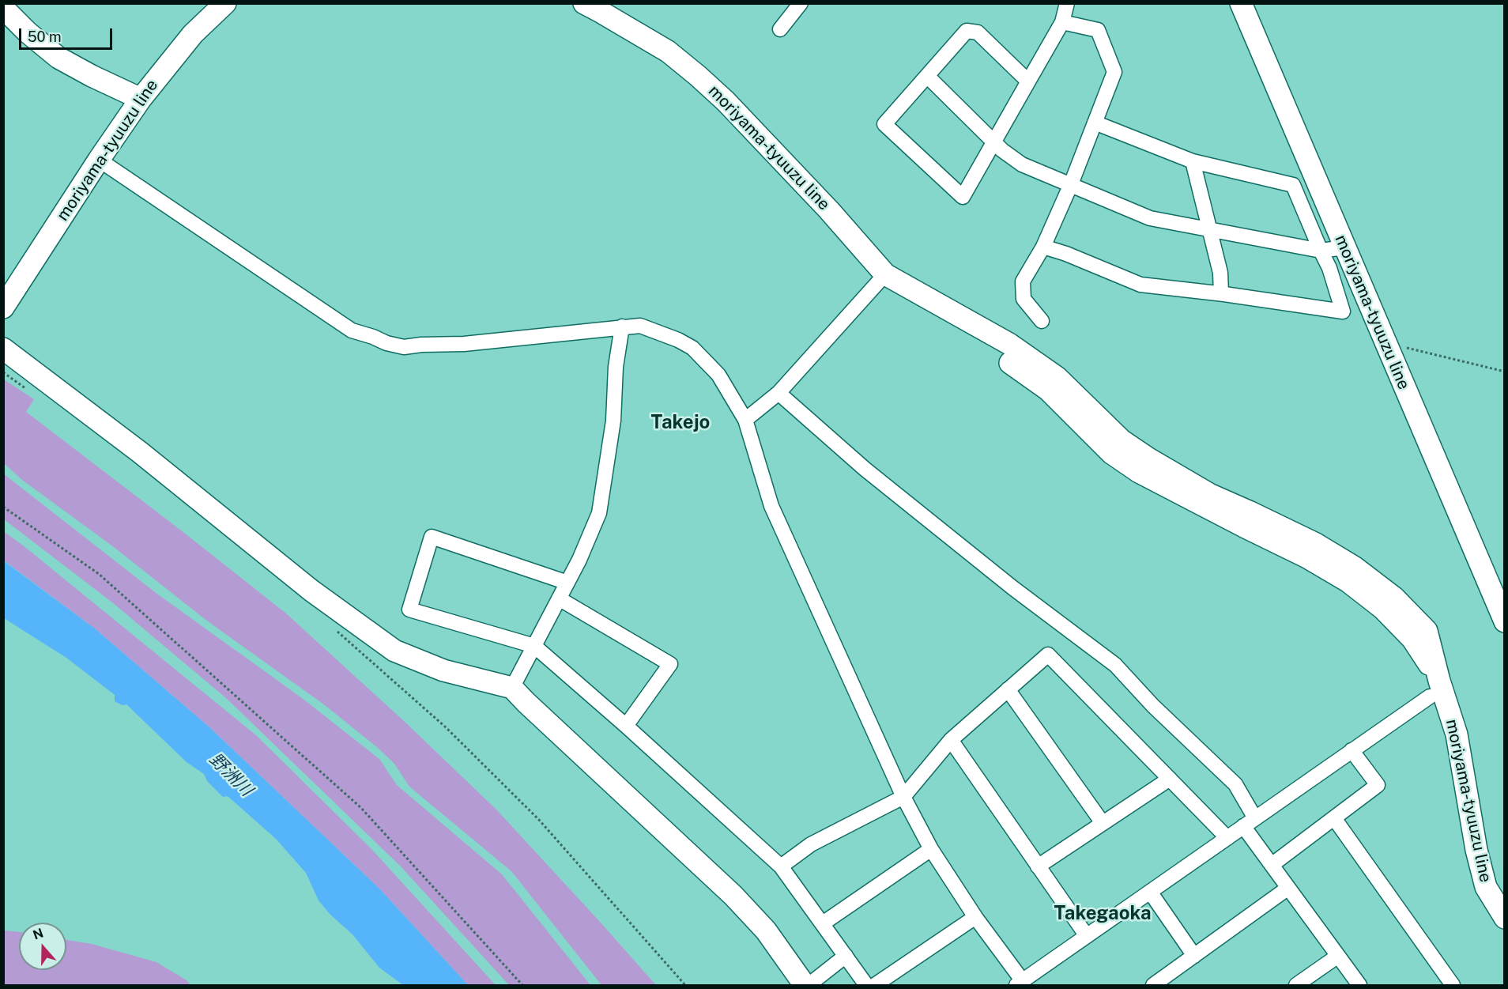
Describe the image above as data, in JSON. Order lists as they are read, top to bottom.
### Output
{
  "streets": {
    "main road": ["moriyama-tyuuzu line"]
  },
  "districts": ["Takejo", "Takegaoka"],
  "water": ["野洲川"],
  "scale_bar": "50 m",
  "north": "top"
}
